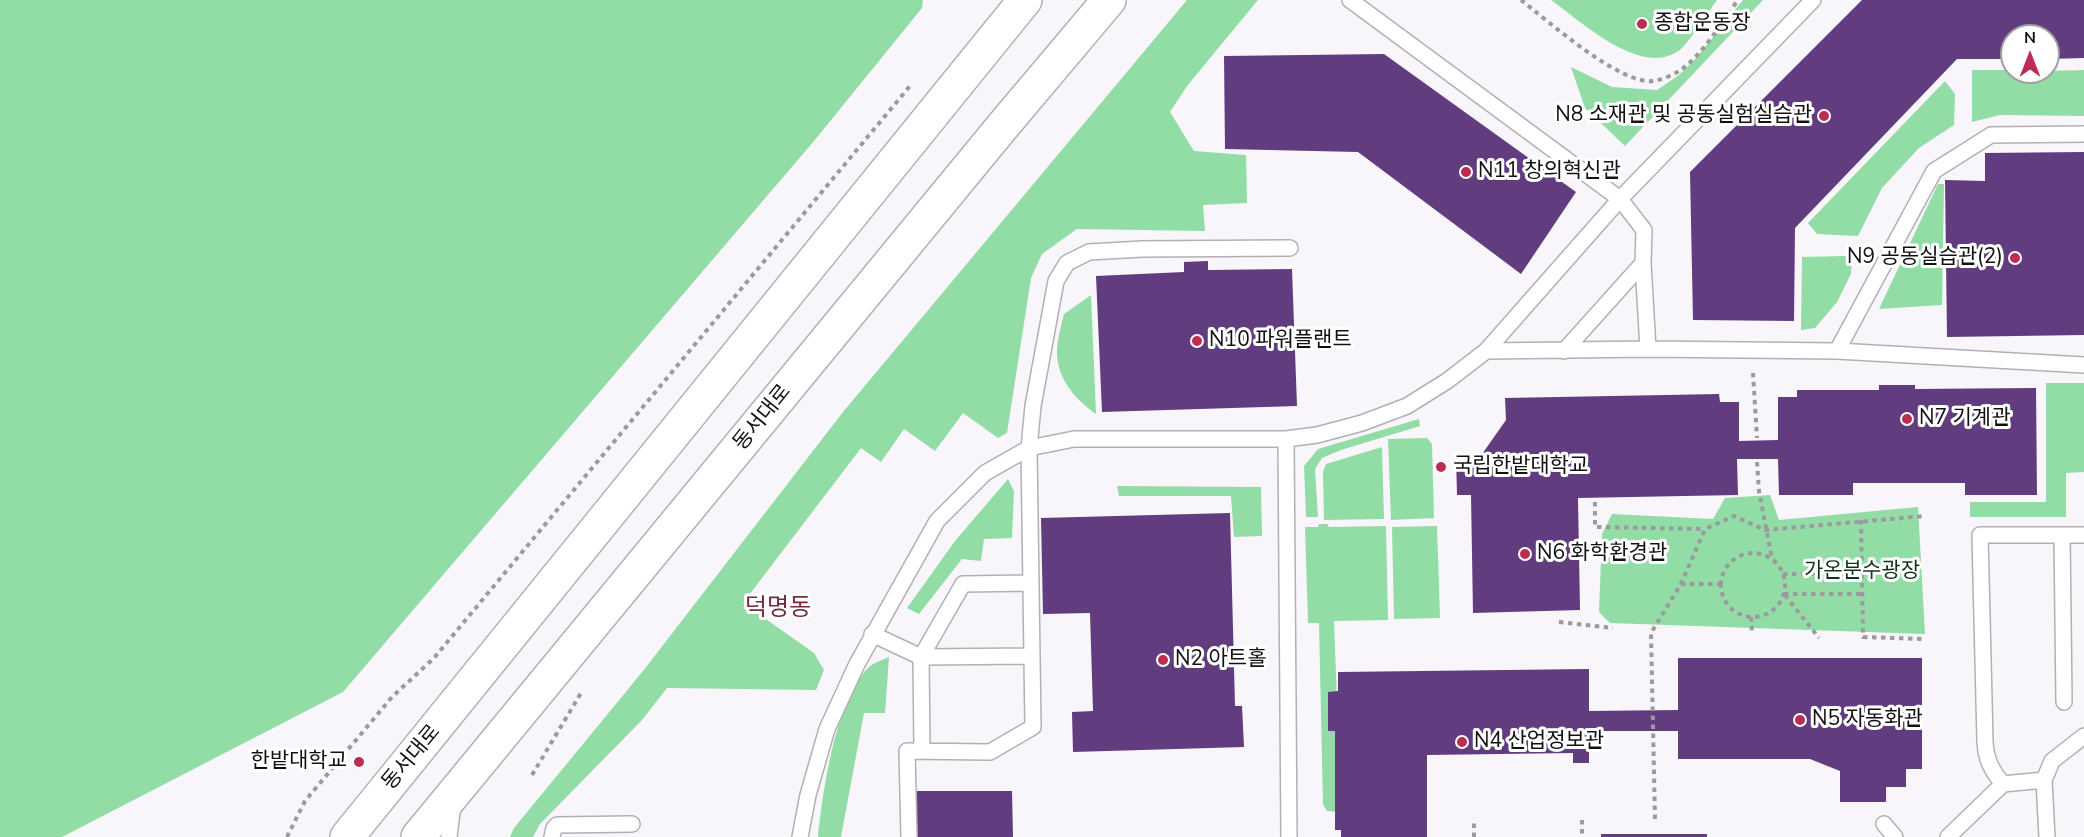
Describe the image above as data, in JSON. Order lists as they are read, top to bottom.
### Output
{
  "streets": {
    "street": ["동서대로"]
  },
  "districts": ["덕명동"],
  "parks": ["가온분수광장"],
  "places": [
    "종합운동장",
    "N8 소재관 및 공동실험실습관",
    "N11 창의혁신관",
    "N9 공동실습관(2)",
    "N10 파워플랜트",
    "N7 기계관",
    "국립한밭대학교",
    "N6 화학환경관",
    "N2 아트홀",
    "N5 자동화관",
    "N4 산업정보관",
    "한밭대학교"
  ],
  "north": "top"
}
